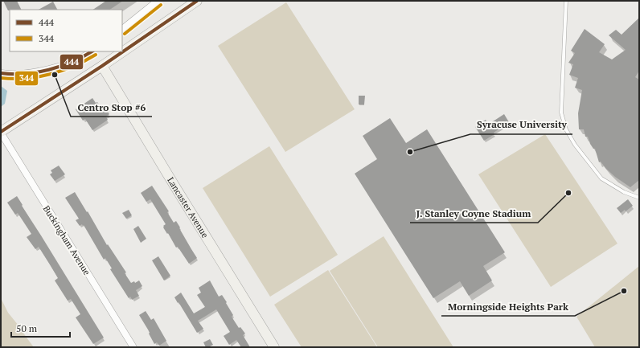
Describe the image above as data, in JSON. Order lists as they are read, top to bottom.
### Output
{
  "streets": {
    "street": ["Lancaster Avenue", "Buckingham Avenue"]
  },
  "places": [
    "Centro Stop #6",
    "Syracuse University",
    "J. Stanley Coyne Stadium",
    "Morningside Heights Park"
  ],
  "lines": ["transit line 444", "transit line 344"],
  "legend": ["444", "344"],
  "scale_bar": "50 m"
}
